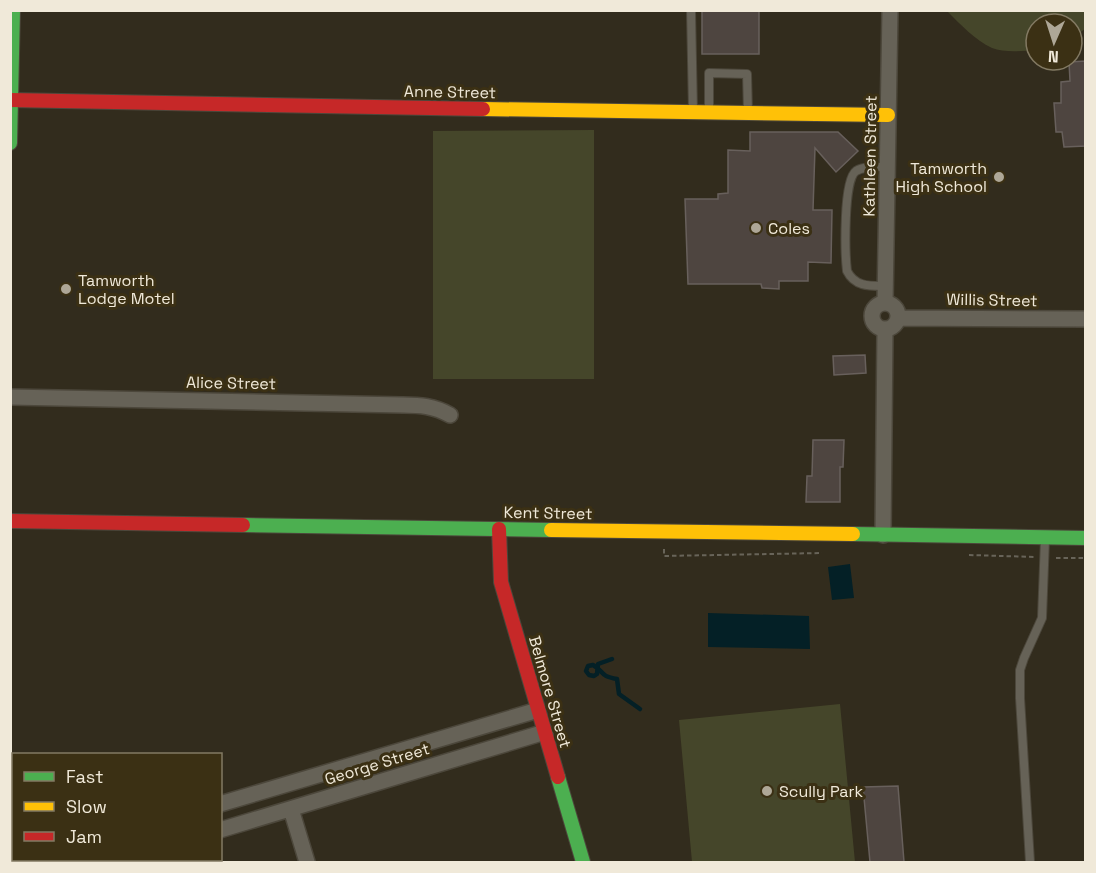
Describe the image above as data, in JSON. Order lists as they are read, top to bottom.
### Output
{
  "streets": {
    "street": [
      "Anne Street",
      "Kathleen Street",
      "Willis Street",
      "Alice Street",
      "Kent Street",
      "Belmore Street",
      "George Street"
    ]
  },
  "crossings": [
    ["Anne Street", "Kathleen Street"],
    ["Kathleen Street", "Willis Street"],
    ["Kent Street", "Belmore Street"],
    ["Belmore Street", "George Street"]
  ],
  "places": [
    "Tamworth High School",
    "Coles",
    "Tamworth Lodge Motel",
    "Scully Park"
  ],
  "legend": ["Fast", "Slow", "Jam"],
  "north": "bottom"
}
